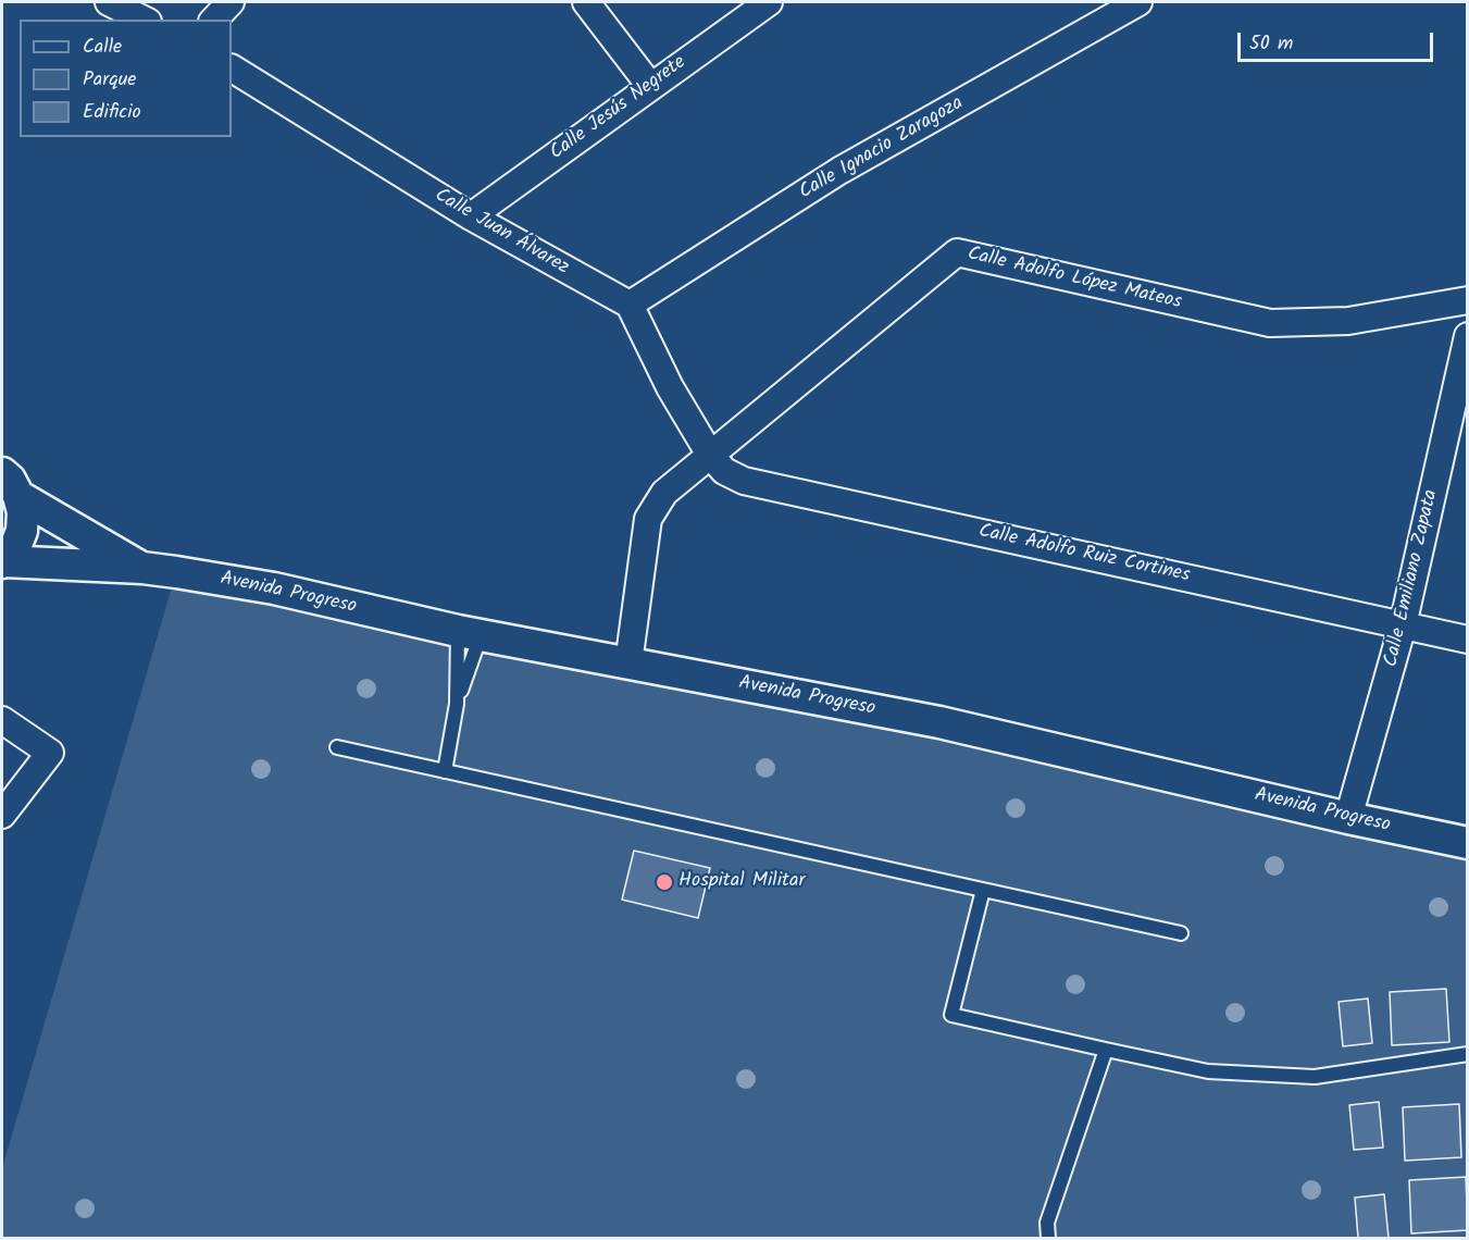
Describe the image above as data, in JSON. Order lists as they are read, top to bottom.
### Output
{
  "streets": {
    "street": [
      "Calle Jesús Negrete",
      "Calle Ignacio Zaragoza",
      "Calle Juan Álvarez",
      "Calle Adolfo López Mateos",
      "Calle Adolfo Ruiz Cortines",
      "Calle Emiliano Zapata",
      "Avenida Progreso"
    ]
  },
  "crossings": [
    ["Calle Jesús Negrete", "Calle Juan Álvarez"],
    ["Calle Ignacio Zaragoza", "Calle Juan Álvarez"],
    ["Calle Adolfo López Mateos", "Calle Adolfo Ruiz Cortines"],
    ["Calle Adolfo Ruiz Cortines", "Calle Emiliano Zapata"],
    ["Calle Emiliano Zapata", "Avenida Progreso"]
  ],
  "places": ["Hospital Militar"],
  "legend": ["Calle", "Parque", "Edificio"],
  "scale_bar": "50 m"
}
